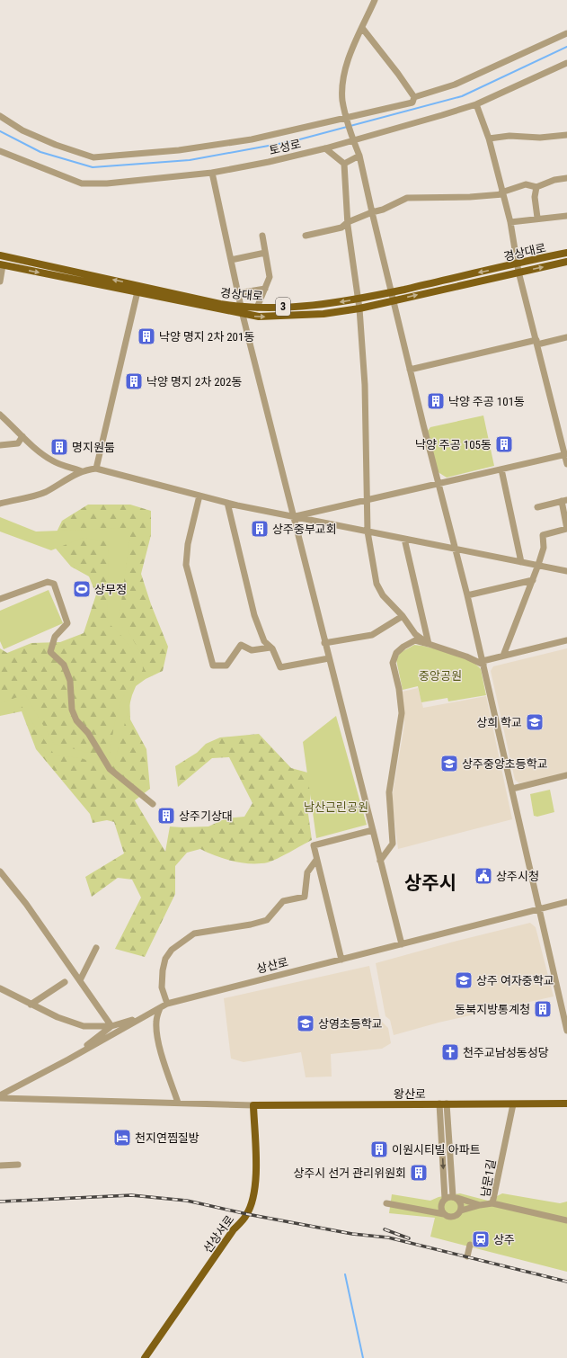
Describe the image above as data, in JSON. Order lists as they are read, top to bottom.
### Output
{
  "streets": {
    "main road": [
      "경상대로",
      "3",
      "왕산로",
      "선상서로"
    ],
    "street": ["토성로", "상산로", "남문1길"]
  },
  "crossings": [
    ["왕산로", "남문1길"],
    ["왕산로", "선상서로"]
  ],
  "districts": ["상주시"],
  "parks": ["중앙공원", "남산근린공원"],
  "places": {
    "building": [
      "낙양 명지 2차 201동",
      "낙양 명지 2차 202동",
      "낙양 주공 101동",
      "낙양 주공 105동",
      "명지원룸",
      "상주중부교회",
      "상주기상대",
      "동북지방통계청",
      "이원시티빌 아파트",
      "상주시 선거 관리위원회"
    ],
    "sports": ["상무정"],
    "school or university": [
      "상희 학교",
      "상주중앙초등학교",
      "상주 여자중학교",
      "상영초등학교"
    ],
    "public building": ["상주시청"],
    "church": ["천주교남성동성당"],
    "hotel": ["천지연찜질방"],
    "station": ["상주"]
  }
}
